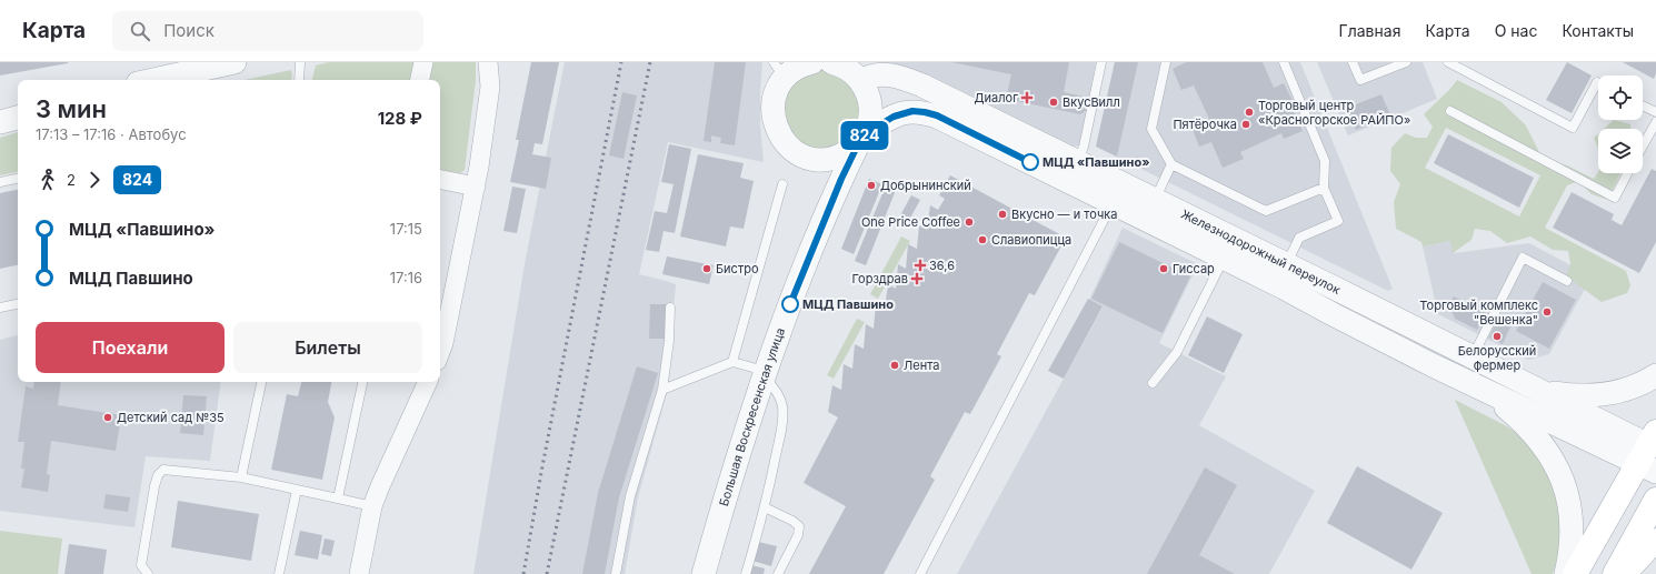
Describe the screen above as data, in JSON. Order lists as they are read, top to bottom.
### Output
{
  "streets": {
    "street": ["Железнодорожный переулок", "Большая Воскресенская улица"]
  },
  "crossings": [
    ["Железнодорожный переулок", "Большая Воскресенская улица"]
  ],
  "places": {
    "health": ["Диалог", "36,6", "Горздрав"],
    "other": [
      "ВкусВилл",
      "Торговый центр «Красногорское РАЙПО»",
      "Пятёрочка",
      "МЦД «Павшино»",
      "Добрынинский",
      "Вкусно — и точка",
      "One Price Coffee",
      "Славиопицца",
      "Бистро",
      "Гиссар",
      "МЦД Павшино",
      "Торговый комплекс \"Вешенка\"",
      "Белорусский фермер",
      "Лента",
      "Детский сад №35"
    ]
  },
  "lines": ["bus line 824"],
  "page": {
    "header": "Карта",
    "search": "Поиск",
    "nav": [
      "Главная",
      "Карта",
      "О нас",
      "Контакты"
    ],
    "on_map": "824",
    "heading": ["3 мин", "17:13 – 17:16 · Автобус", "128 ₽"],
    "legs": ["2", "824"],
    "list": [
      {
        "name": "МЦД «Павшино»",
        "value": "17:15"
      },
      {
        "name": "МЦД Павшино",
        "value": "17:16"
      }
    ],
    "buttons": ["Поехали", "Билеты"]
  }
}
